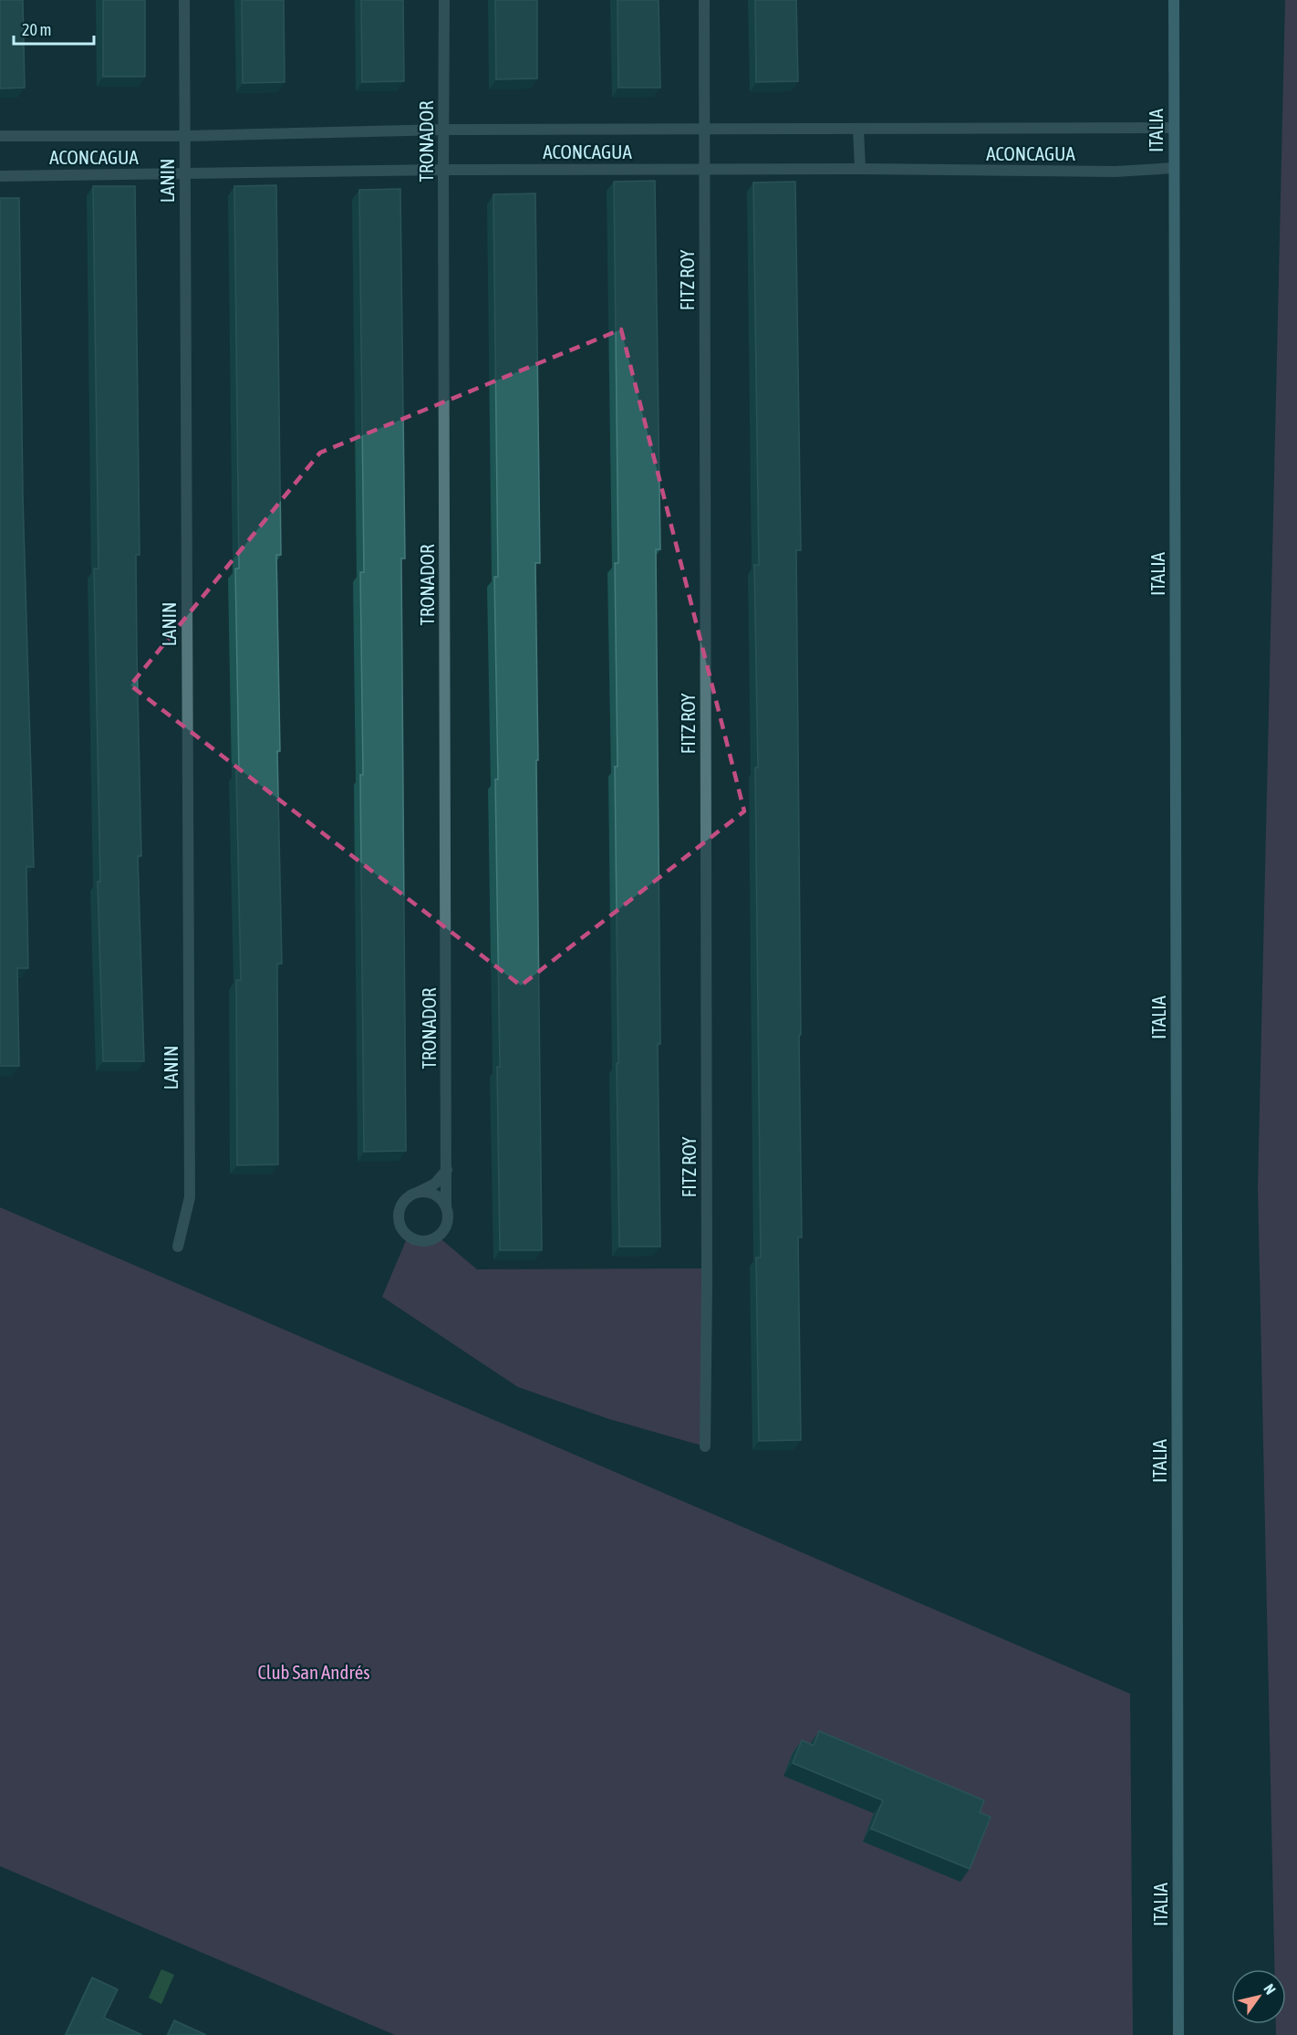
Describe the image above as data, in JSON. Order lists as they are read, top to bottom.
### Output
{
  "streets": {
    "street": [
      "ITALIA",
      "TRONADOR",
      "ACONCAGUA",
      "LANIN",
      "FITZ ROY"
    ]
  },
  "crossings": [
    ["ITALIA", "ACONCAGUA"],
    ["TRONADOR", "ACONCAGUA"],
    ["ACONCAGUA", "LANIN"],
    ["ACONCAGUA", "FITZ ROY"]
  ],
  "parks": ["Club San Andrés"],
  "scale_bar": "20 m",
  "north": "top right"
}
